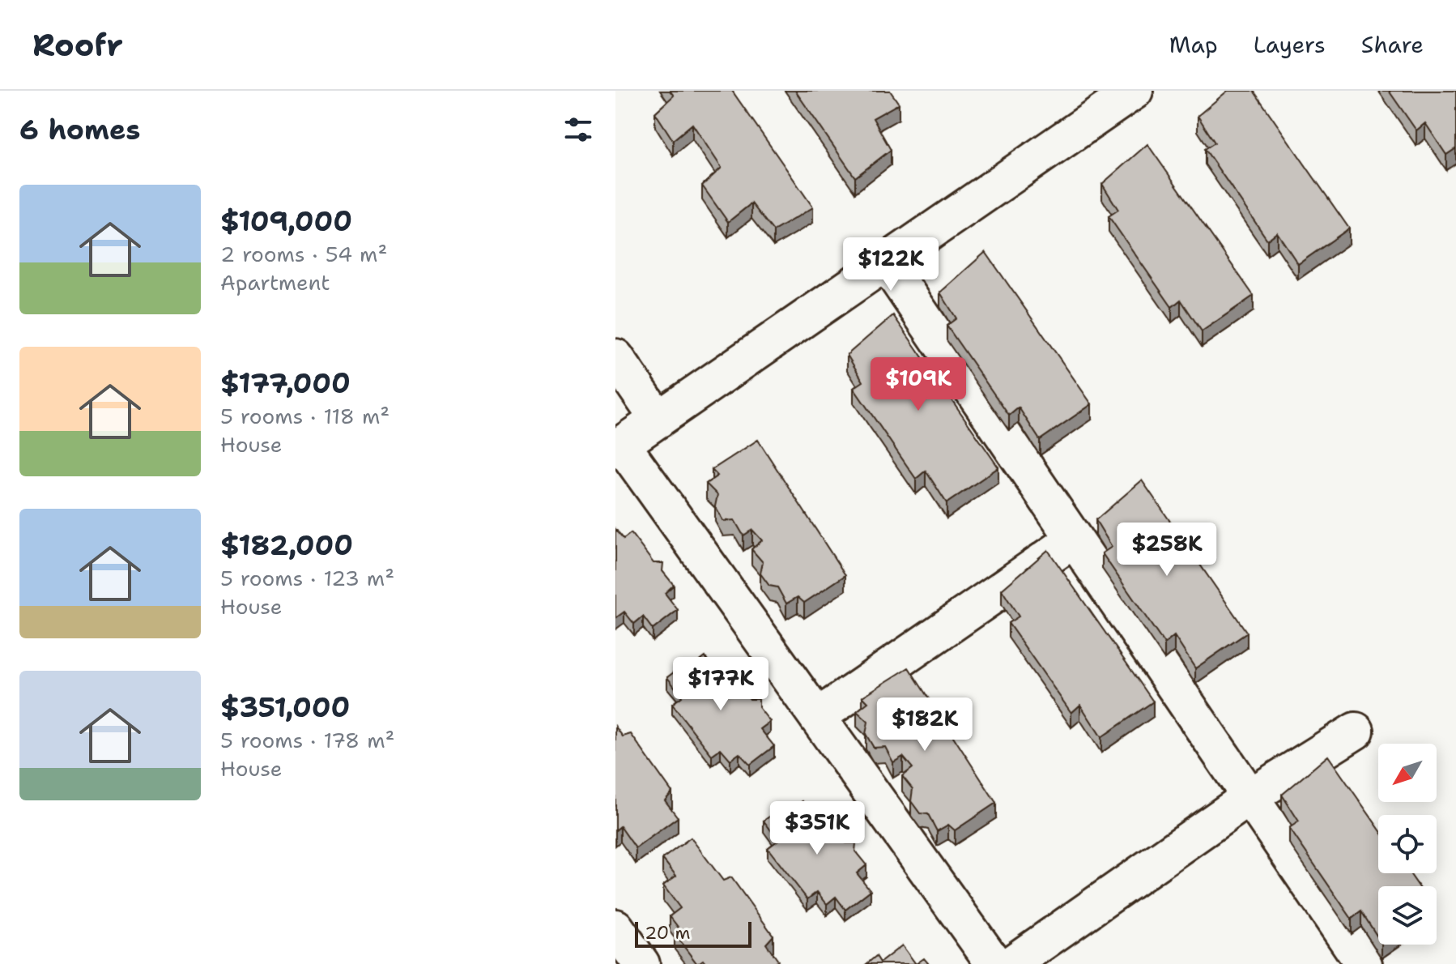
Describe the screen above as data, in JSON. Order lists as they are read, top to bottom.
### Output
{
  "scale_bar": "20 m",
  "north": "bottom left",
  "page": {
    "header": "Roofr",
    "nav": ["Map", "Layers", "Share"],
    "heading": "6 homes",
    "list": [
      {
        "name": "$109,000",
        "note": "2 rooms · 54 m² · Apartment"
      },
      {
        "name": "$177,000",
        "note": "5 rooms · 118 m² · House"
      },
      {
        "name": "$182,000",
        "note": "5 rooms · 123 m² · House"
      },
      {
        "name": "$351,000",
        "note": "5 rooms · 178 m² · House"
      }
    ],
    "price": [
      "$122K",
      "$109K",
      "$258K",
      "$177K",
      "$182K",
      "$351K"
    ],
    "scale": "20 m"
  }
}
